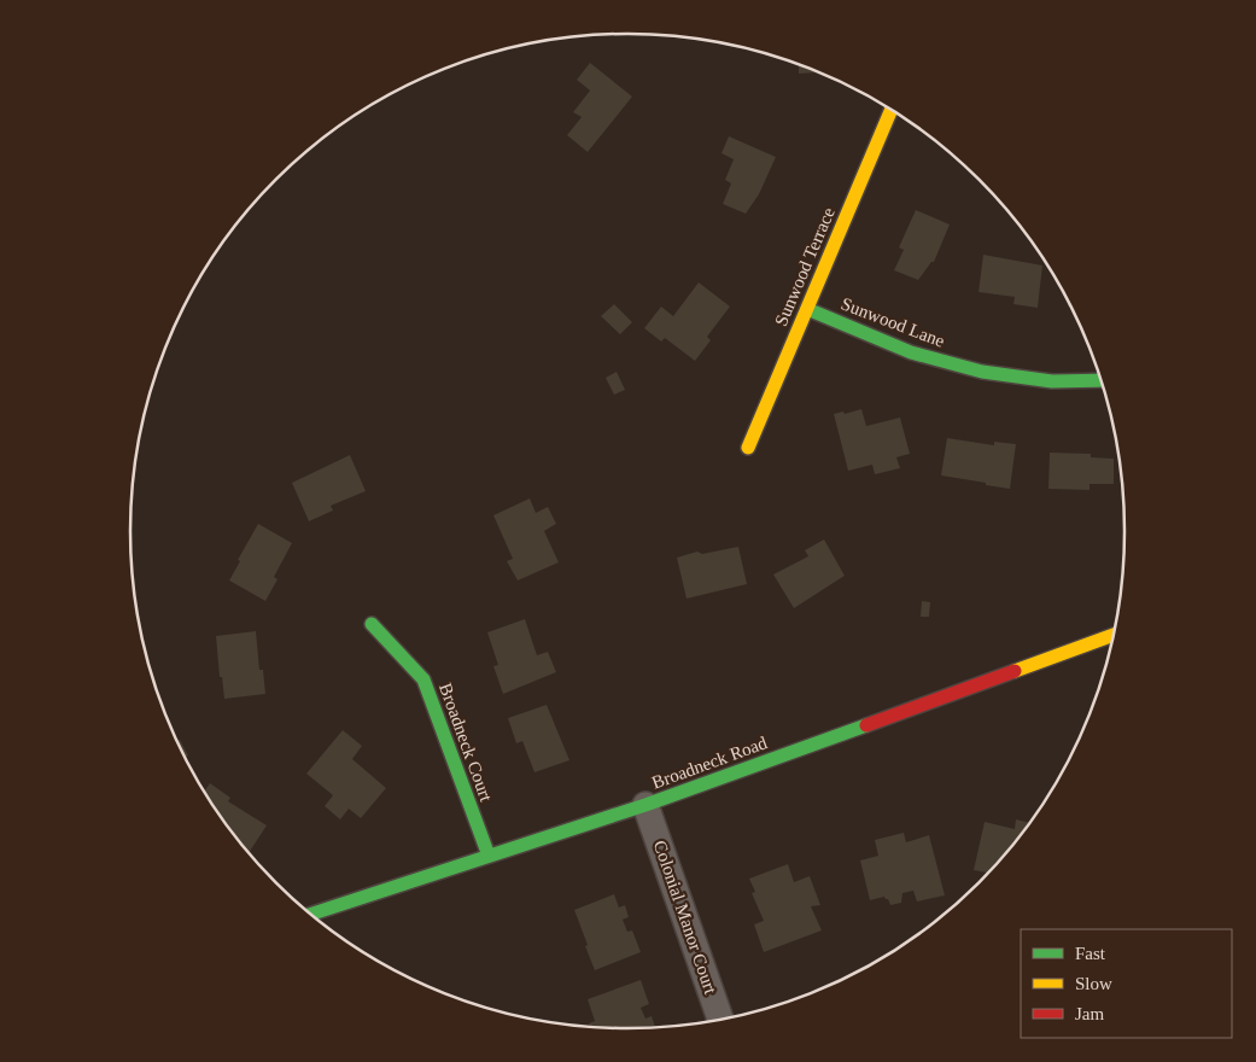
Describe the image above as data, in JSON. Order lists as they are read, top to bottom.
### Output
{
  "streets": {
    "street": [
      "Sunwood Terrace",
      "Sunwood Lane",
      "Broadneck Court",
      "Broadneck Road",
      "Colonial Manor Court"
    ]
  },
  "crossings": [
    ["Sunwood Terrace", "Sunwood Lane"],
    ["Broadneck Court", "Broadneck Road"],
    ["Broadneck Road", "Colonial Manor Court"]
  ],
  "legend": ["Fast", "Slow", "Jam"]
}
